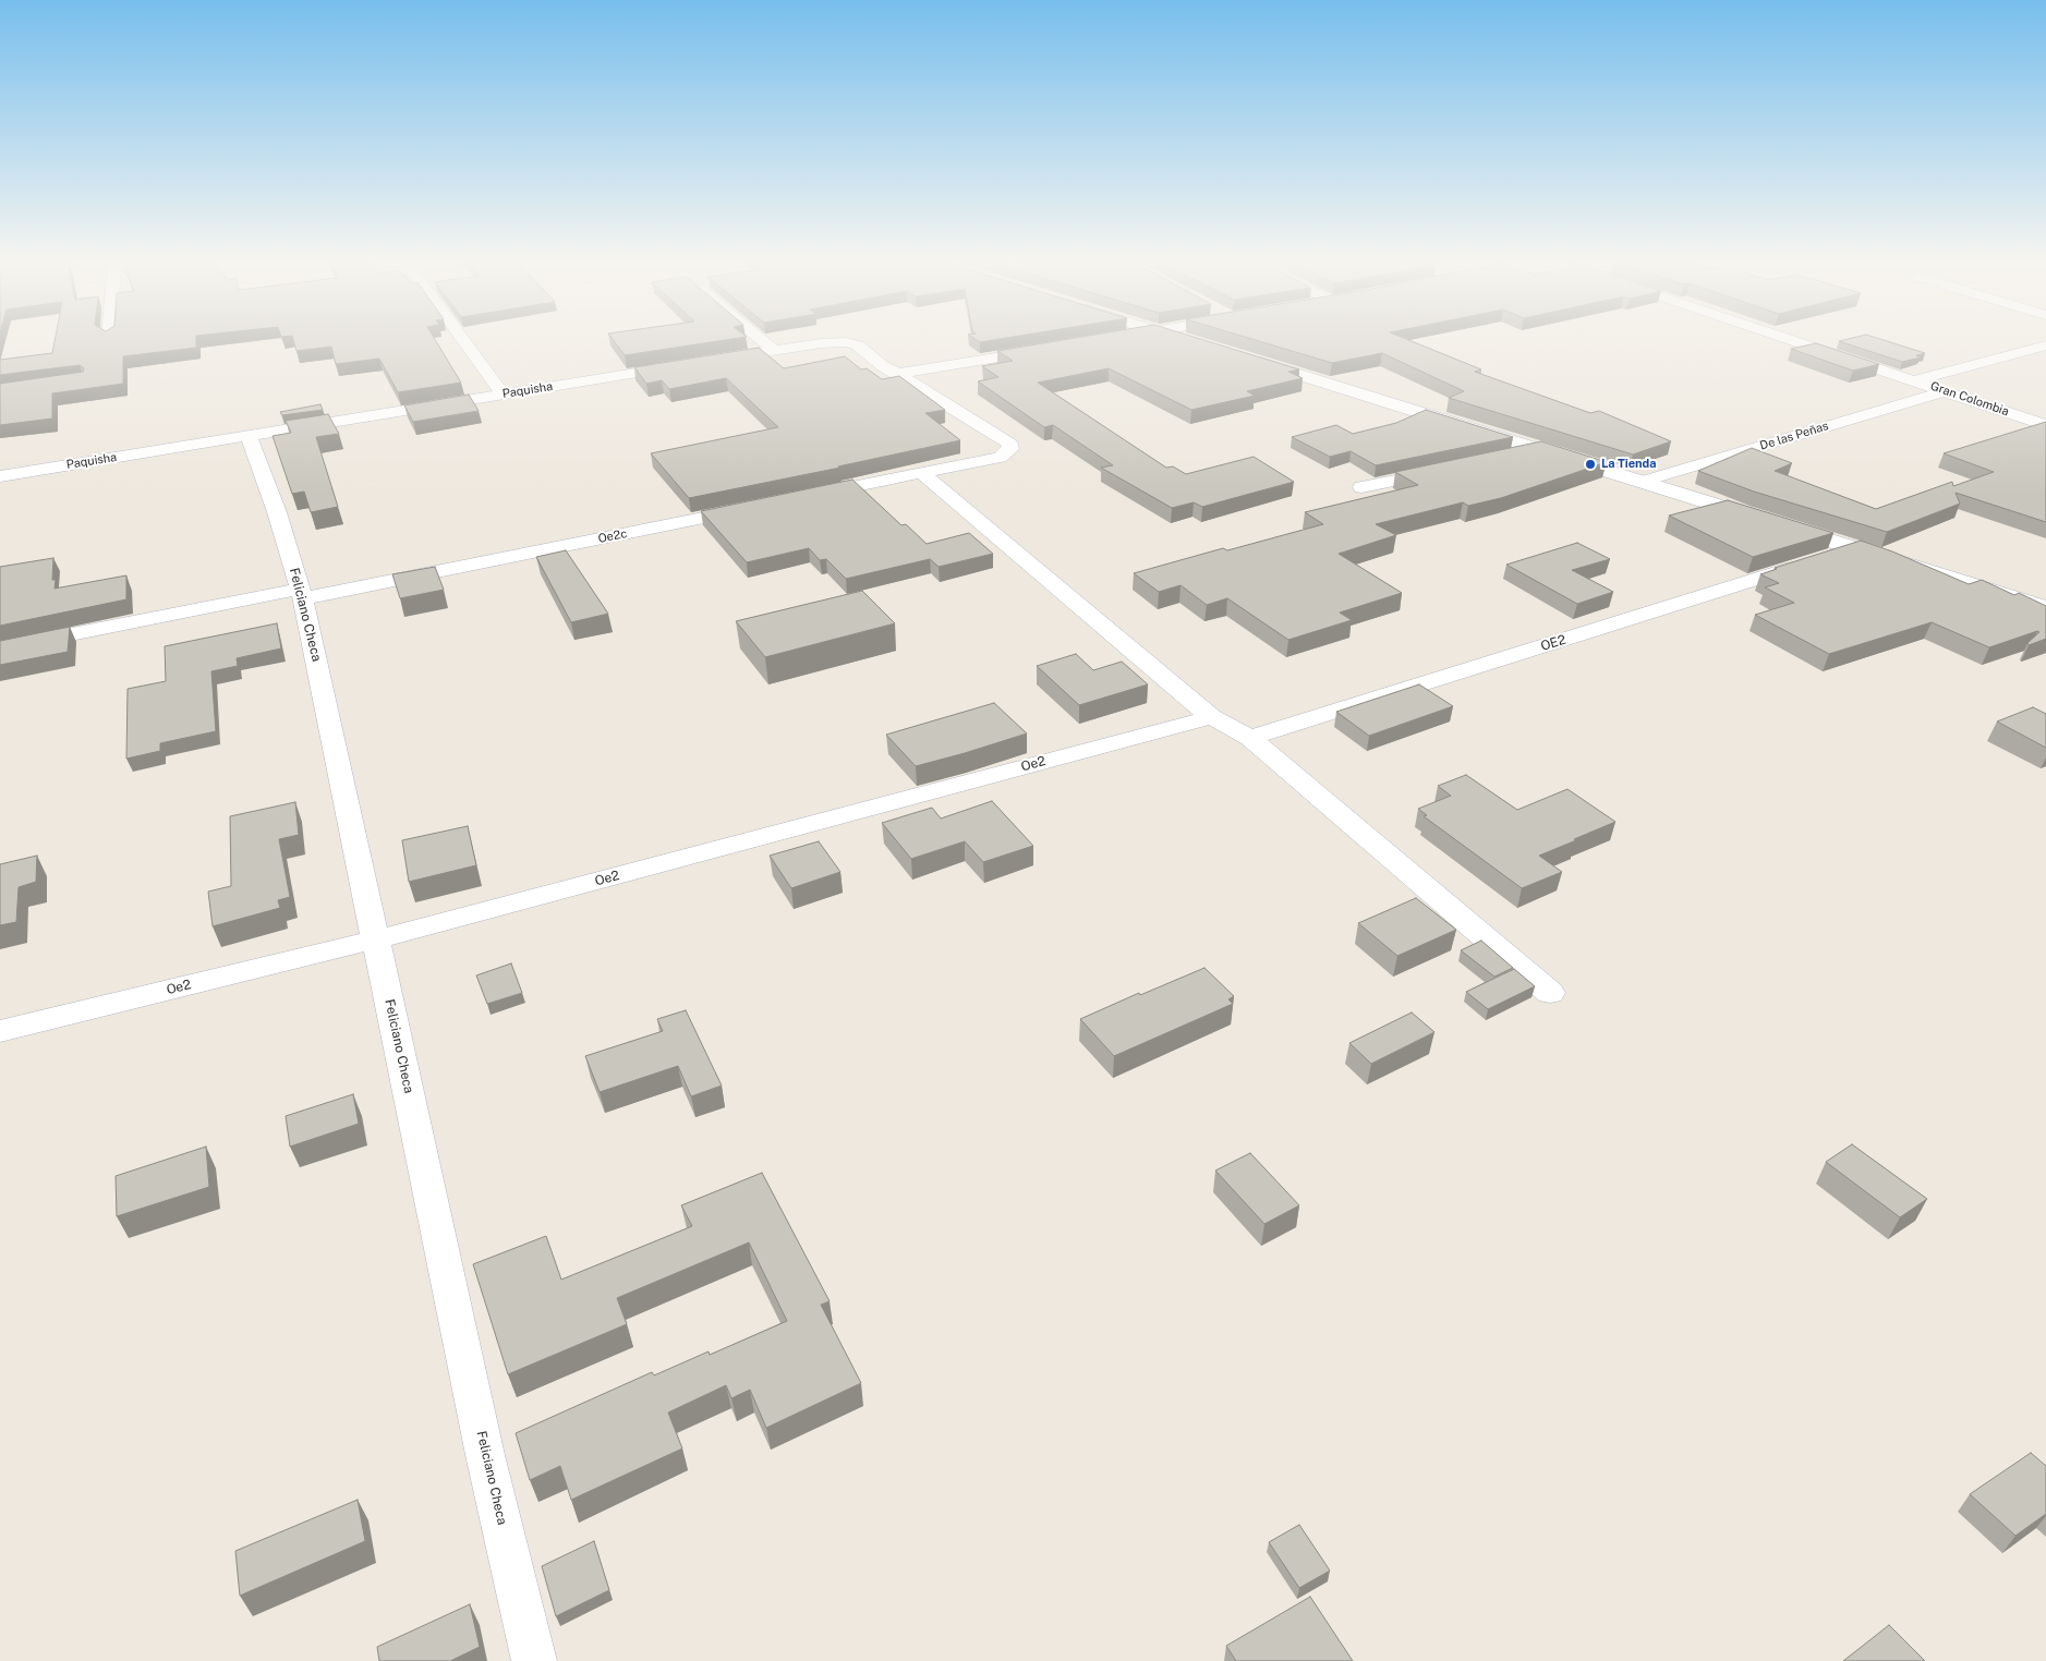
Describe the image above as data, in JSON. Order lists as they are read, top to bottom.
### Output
{
  "streets": {
    "street": [
      "Paquisha",
      "Gran Colombia",
      "De las Peñas",
      "Oe2c",
      "Feliciano Checa",
      "OE2",
      "Oe2"
    ]
  },
  "crossings": [
    ["Paquisha", "Feliciano Checa"],
    ["Gran Colombia", "De las Peñas"],
    ["Oe2c", "Feliciano Checa"],
    ["Feliciano Checa", "Oe2"]
  ],
  "places": ["La Tienda"]
}
